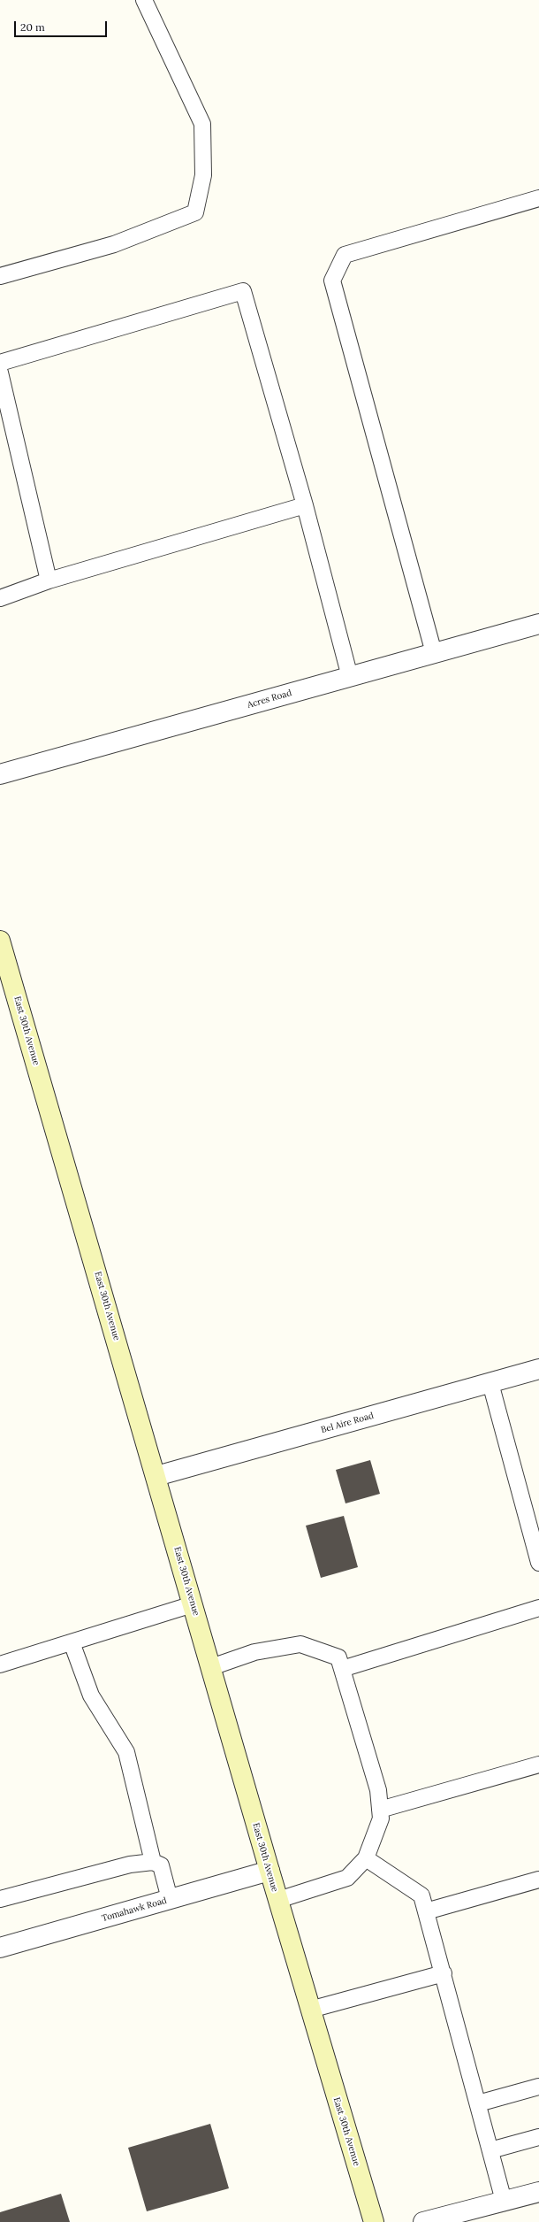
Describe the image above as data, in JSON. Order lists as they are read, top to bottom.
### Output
{
  "streets": {
    "main road": ["East 30th Avenue"],
    "street": ["Acres Road", "Bel Aire Road", "Tomahawk Road"]
  },
  "crossings": [
    ["East 30th Avenue", "Bel Aire Road"],
    ["East 30th Avenue", "Tomahawk Road"]
  ],
  "scale_bar": "20 m"
}
